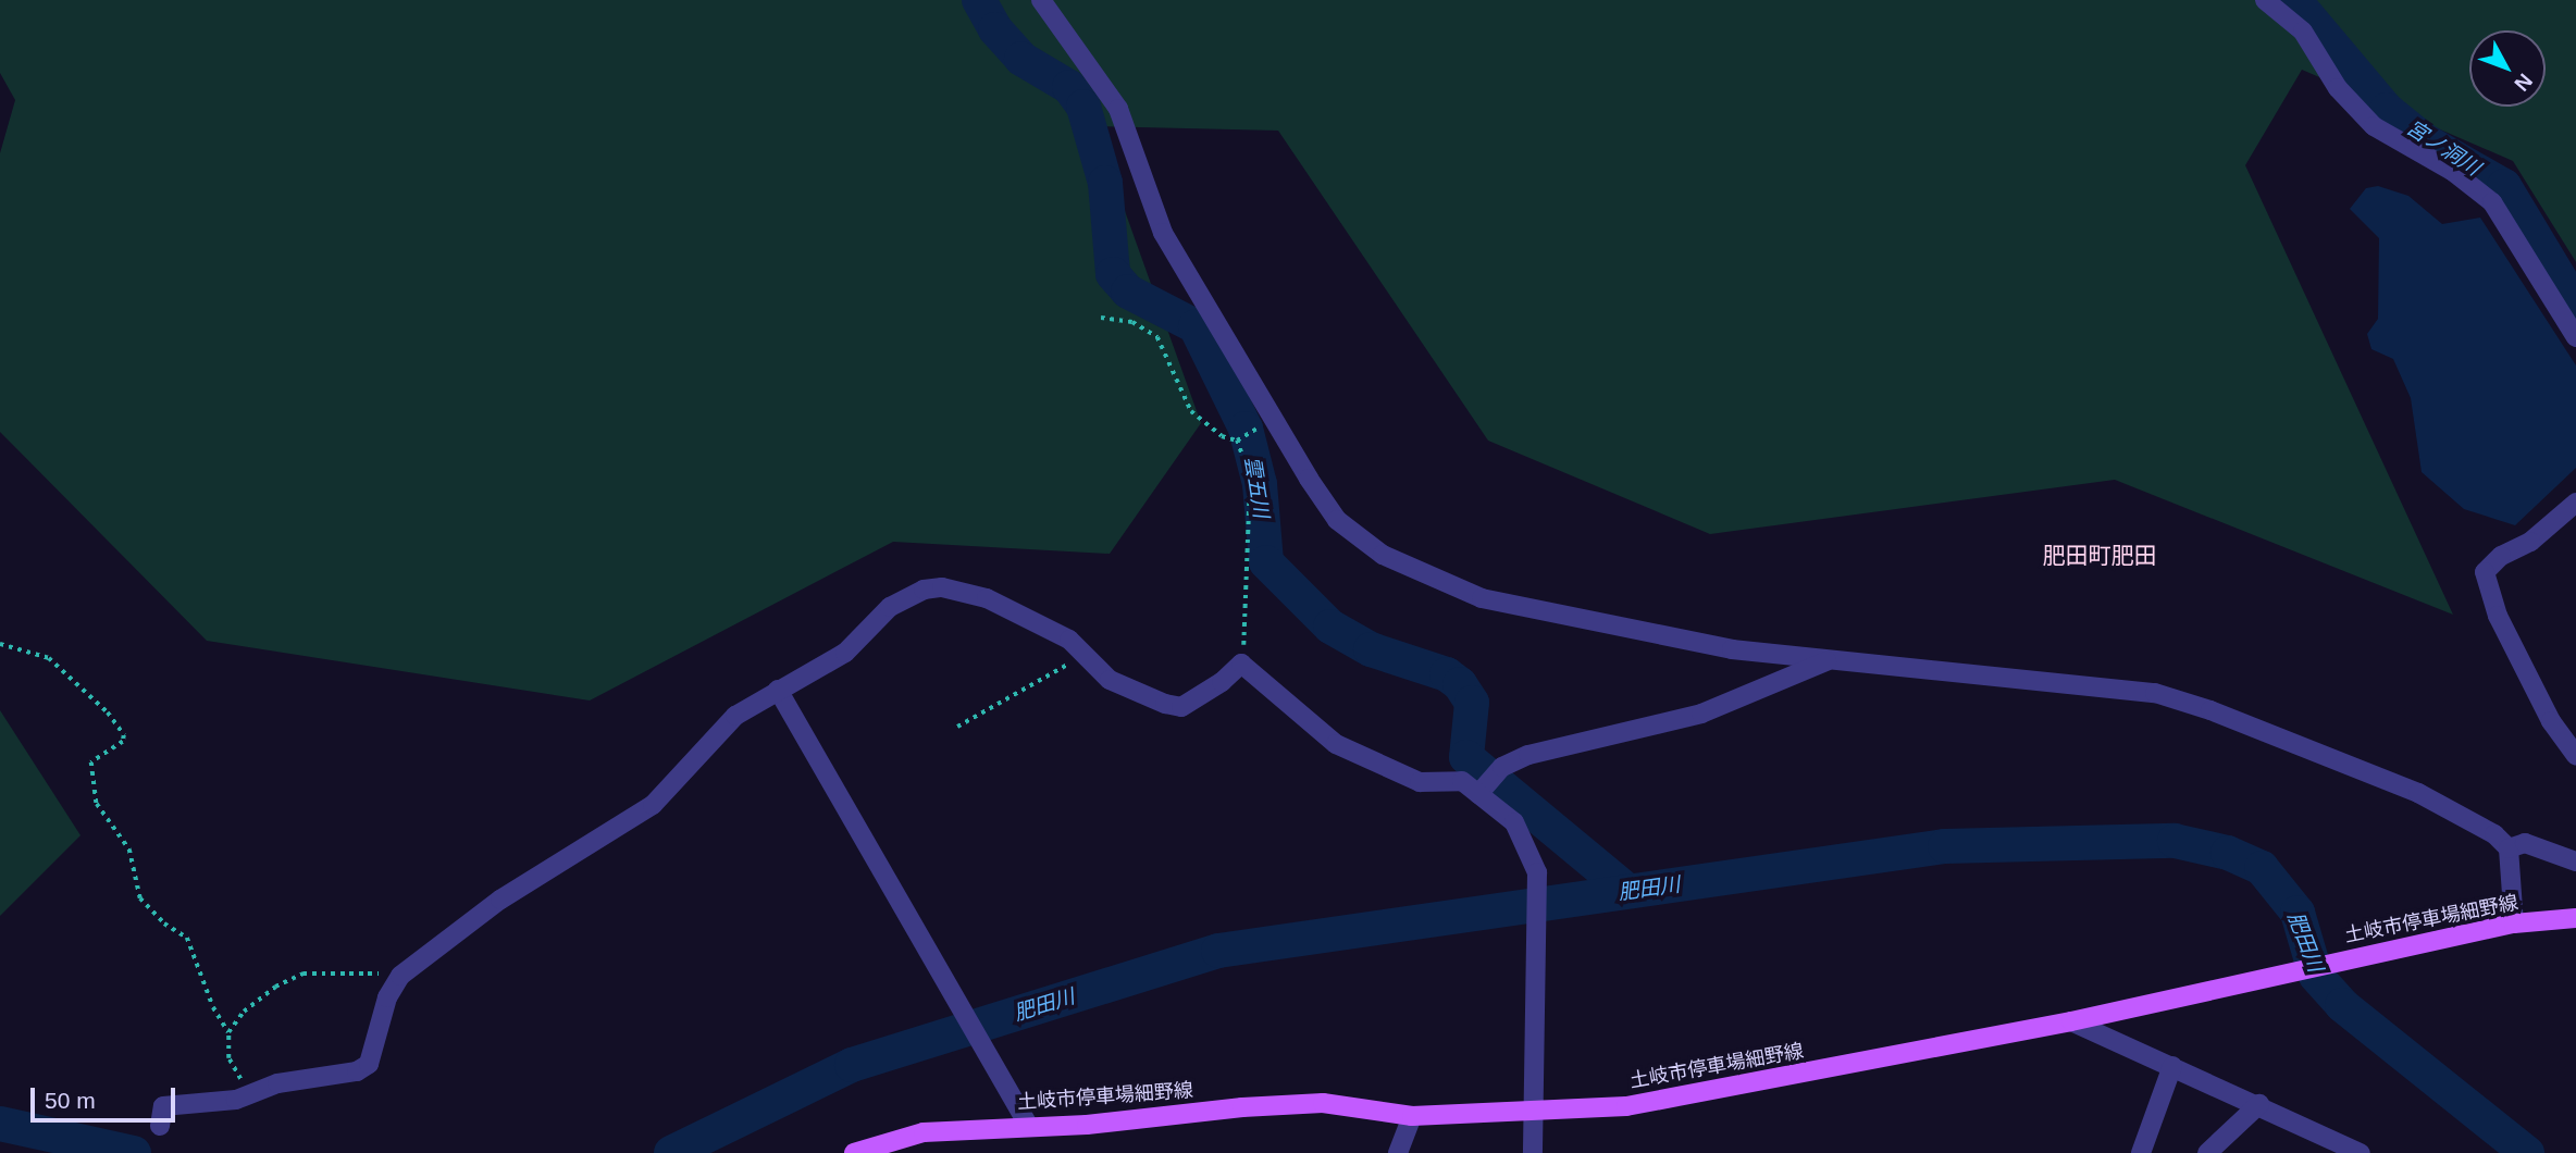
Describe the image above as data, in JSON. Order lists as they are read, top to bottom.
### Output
{
  "streets": {
    "main road": ["土岐市停車場細野線"]
  },
  "districts": ["肥田町肥田"],
  "water": ["宮ノ洞川", "雲五川", "肥田川"],
  "scale_bar": "50 m",
  "north": "bottom right"
}
